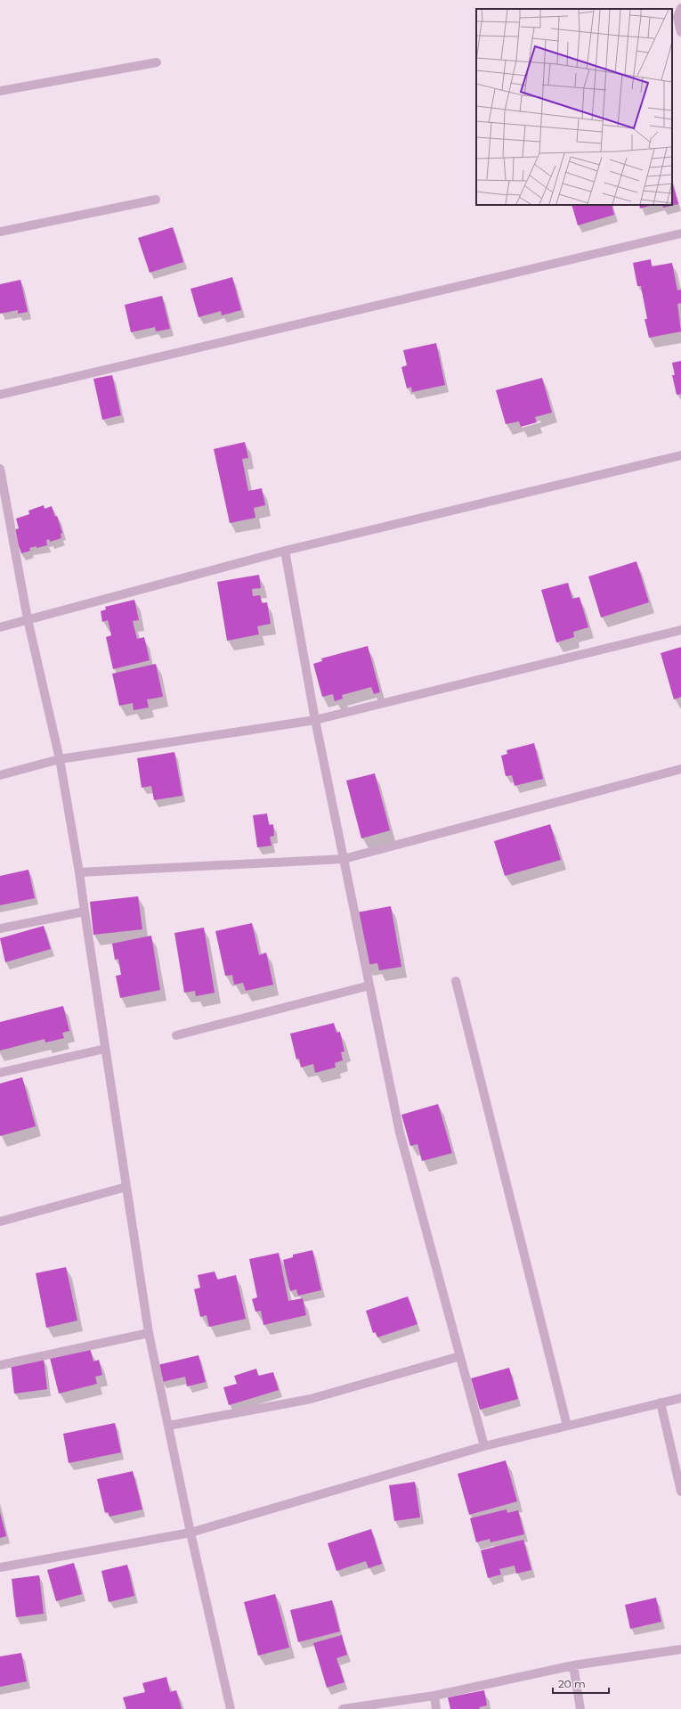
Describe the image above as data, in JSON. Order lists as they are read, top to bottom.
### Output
{
  "scale_bar": "20 m"
}
